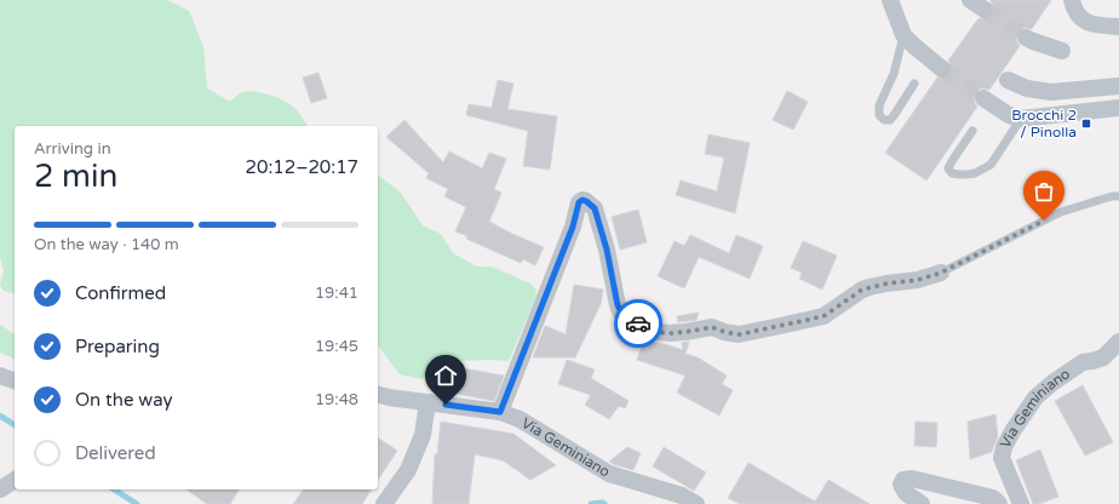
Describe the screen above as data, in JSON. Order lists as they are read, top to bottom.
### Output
{
  "streets": {
    "street": ["Via Geminiano"]
  },
  "places": {
    "transit": ["Brocchi 2 / Pinolla"]
  },
  "page": {
    "heading": ["2 min", "Arriving in", "20:12–20:17"],
    "bar": "On the way · 140 m",
    "list": [
      ["Confirmed", "19:41"],
      ["Preparing", "19:45"],
      ["On the way", "19:48"],
      "Delivered"
    ]
  }
}
